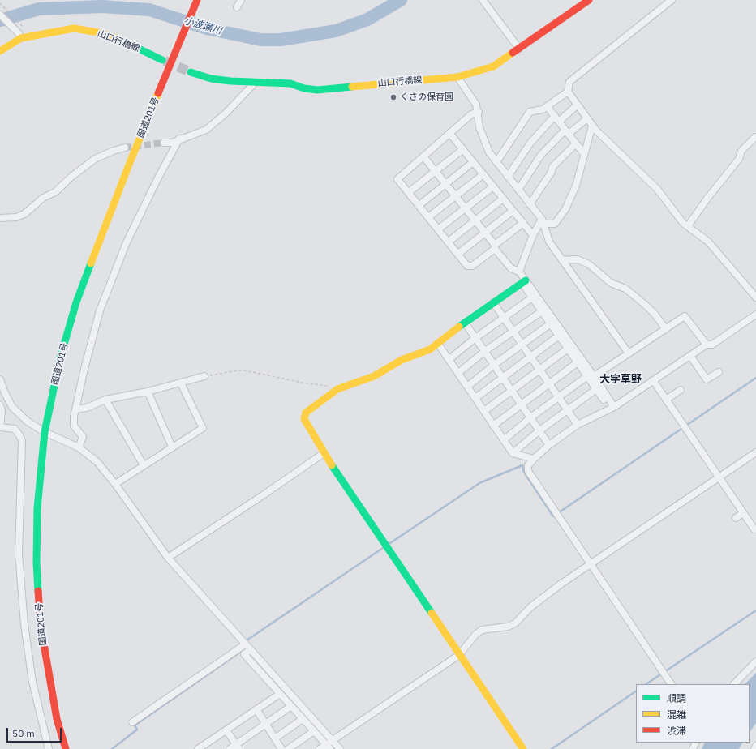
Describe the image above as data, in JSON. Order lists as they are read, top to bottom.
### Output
{
  "streets": {
    "main road": ["山口行橋線", "国道201号"]
  },
  "districts": ["大字草野"],
  "water": ["小波瀬川"],
  "places": ["くさの保育園"],
  "legend": ["順調", "混雑", "渋滞"],
  "scale_bar": "50 m"
}
